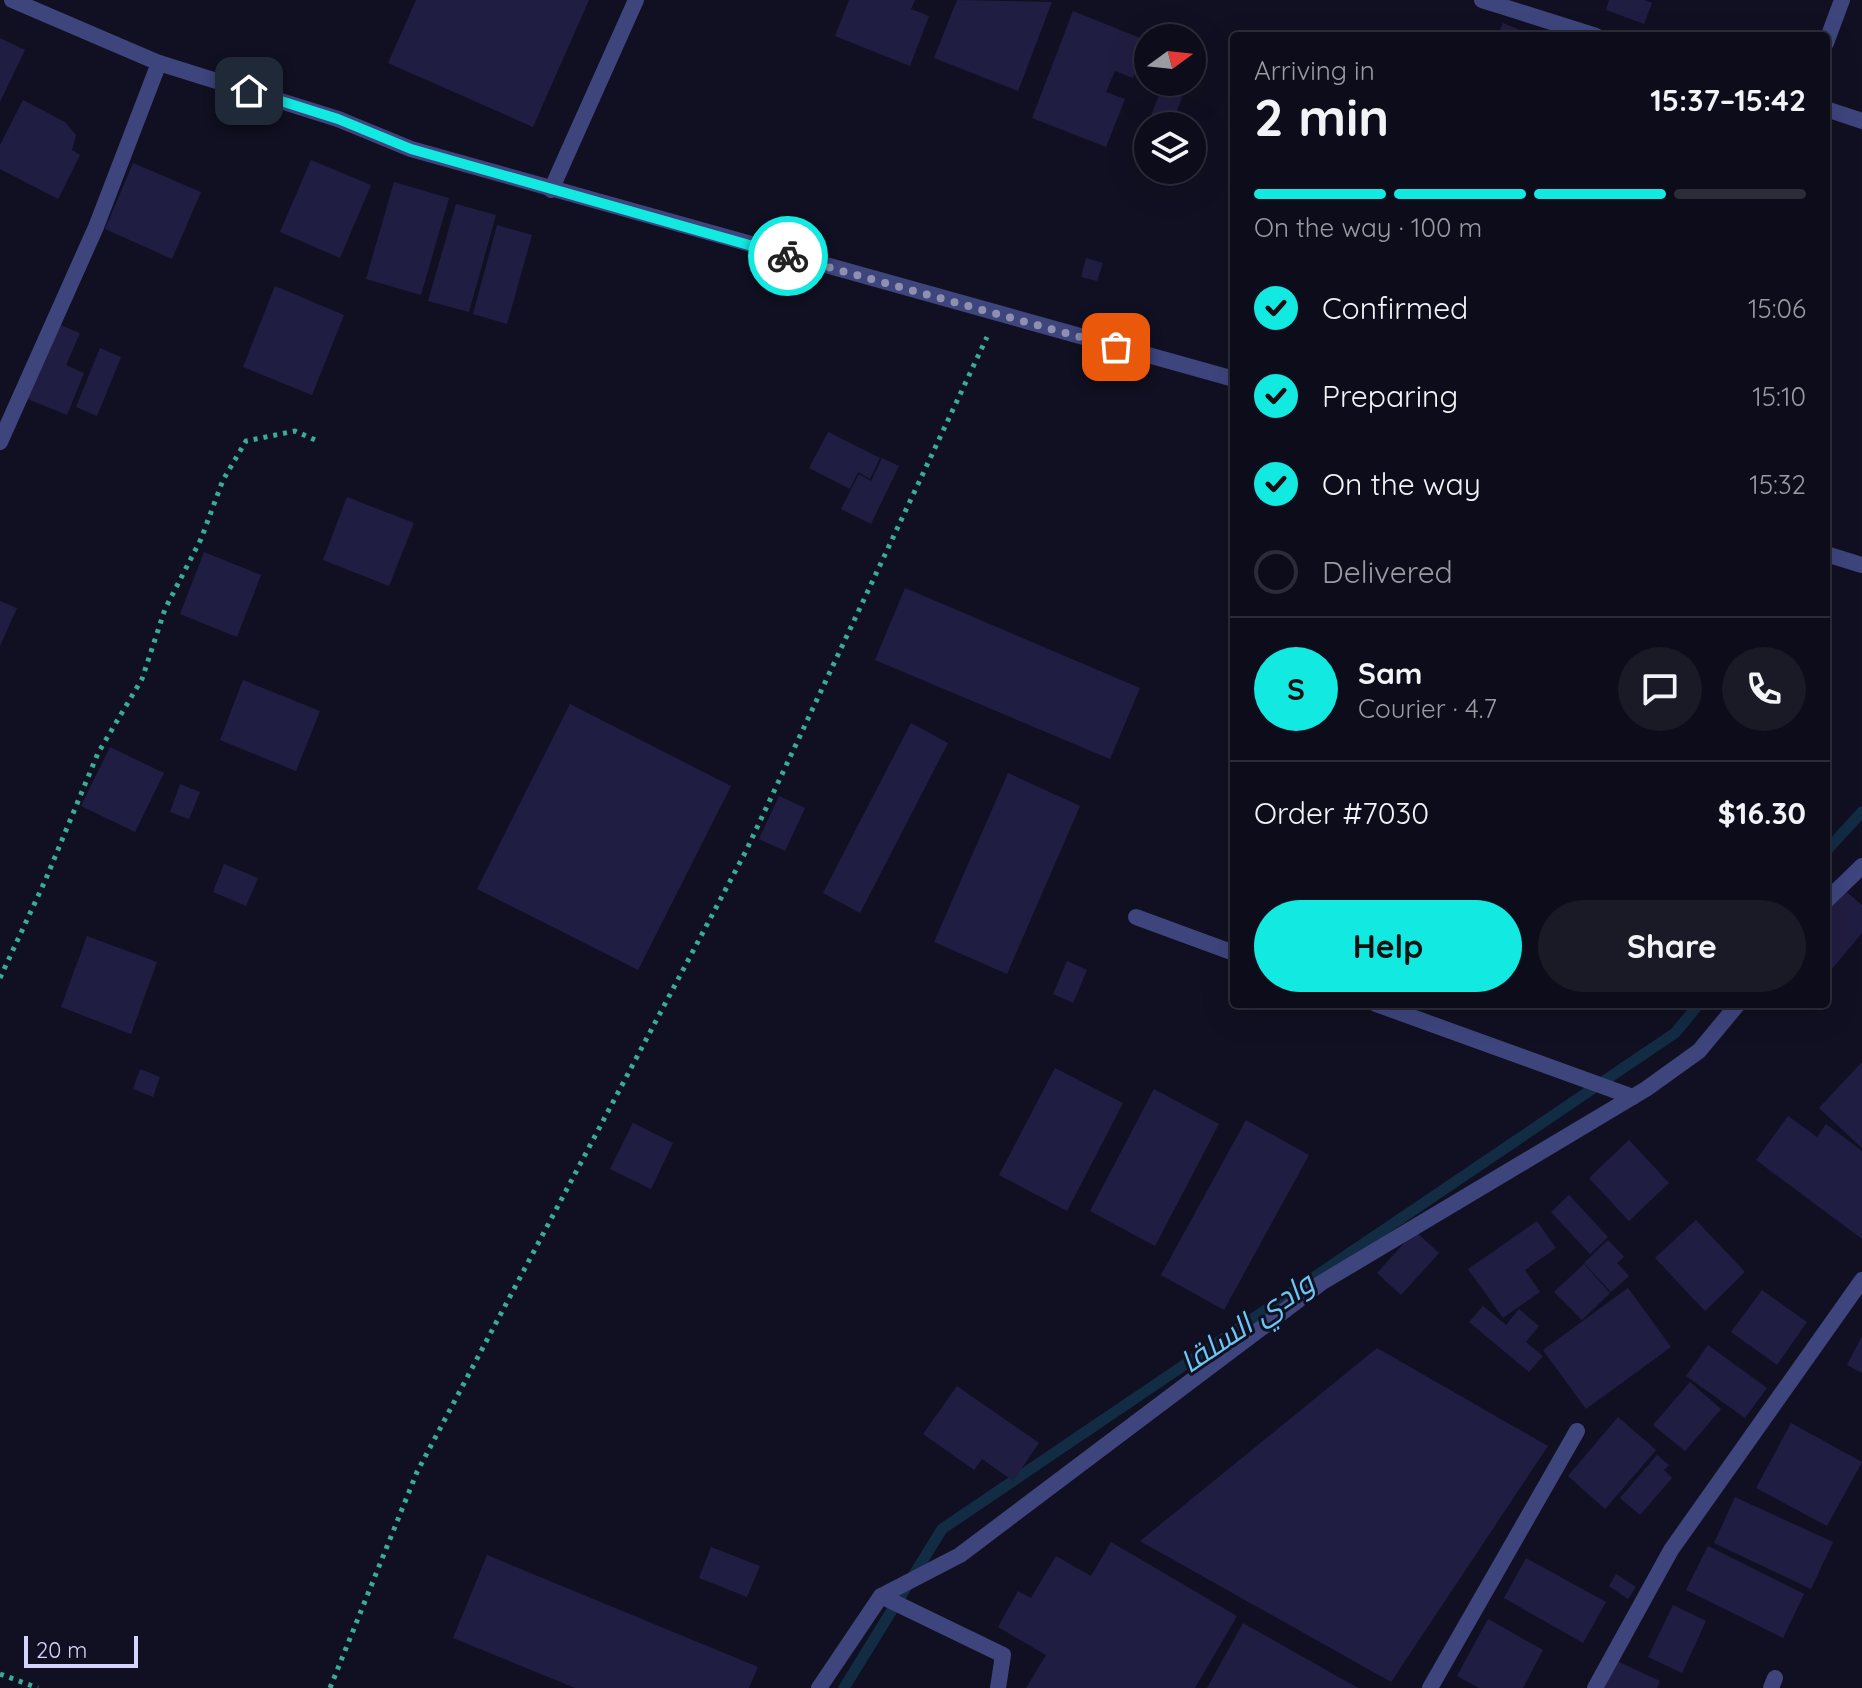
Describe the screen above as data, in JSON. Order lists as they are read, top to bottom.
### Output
{
  "water": ["وادي السلقا"],
  "scale_bar": "20 m",
  "north": "right",
  "page": {
    "heading": ["2 min", "Arriving in", "15:37–15:42"],
    "panel": [
      "Sam",
      "Courier · 4.7",
      "Order #7030",
      "$16.30"
    ],
    "bar": "On the way · 100 m",
    "list": [
      ["Confirmed", "15:06"],
      ["Preparing", "15:10"],
      ["On the way", "15:32"],
      "Delivered"
    ],
    "round": "S",
    "buttons": ["Help", "Share"],
    "scale": "20 m"
  }
}
